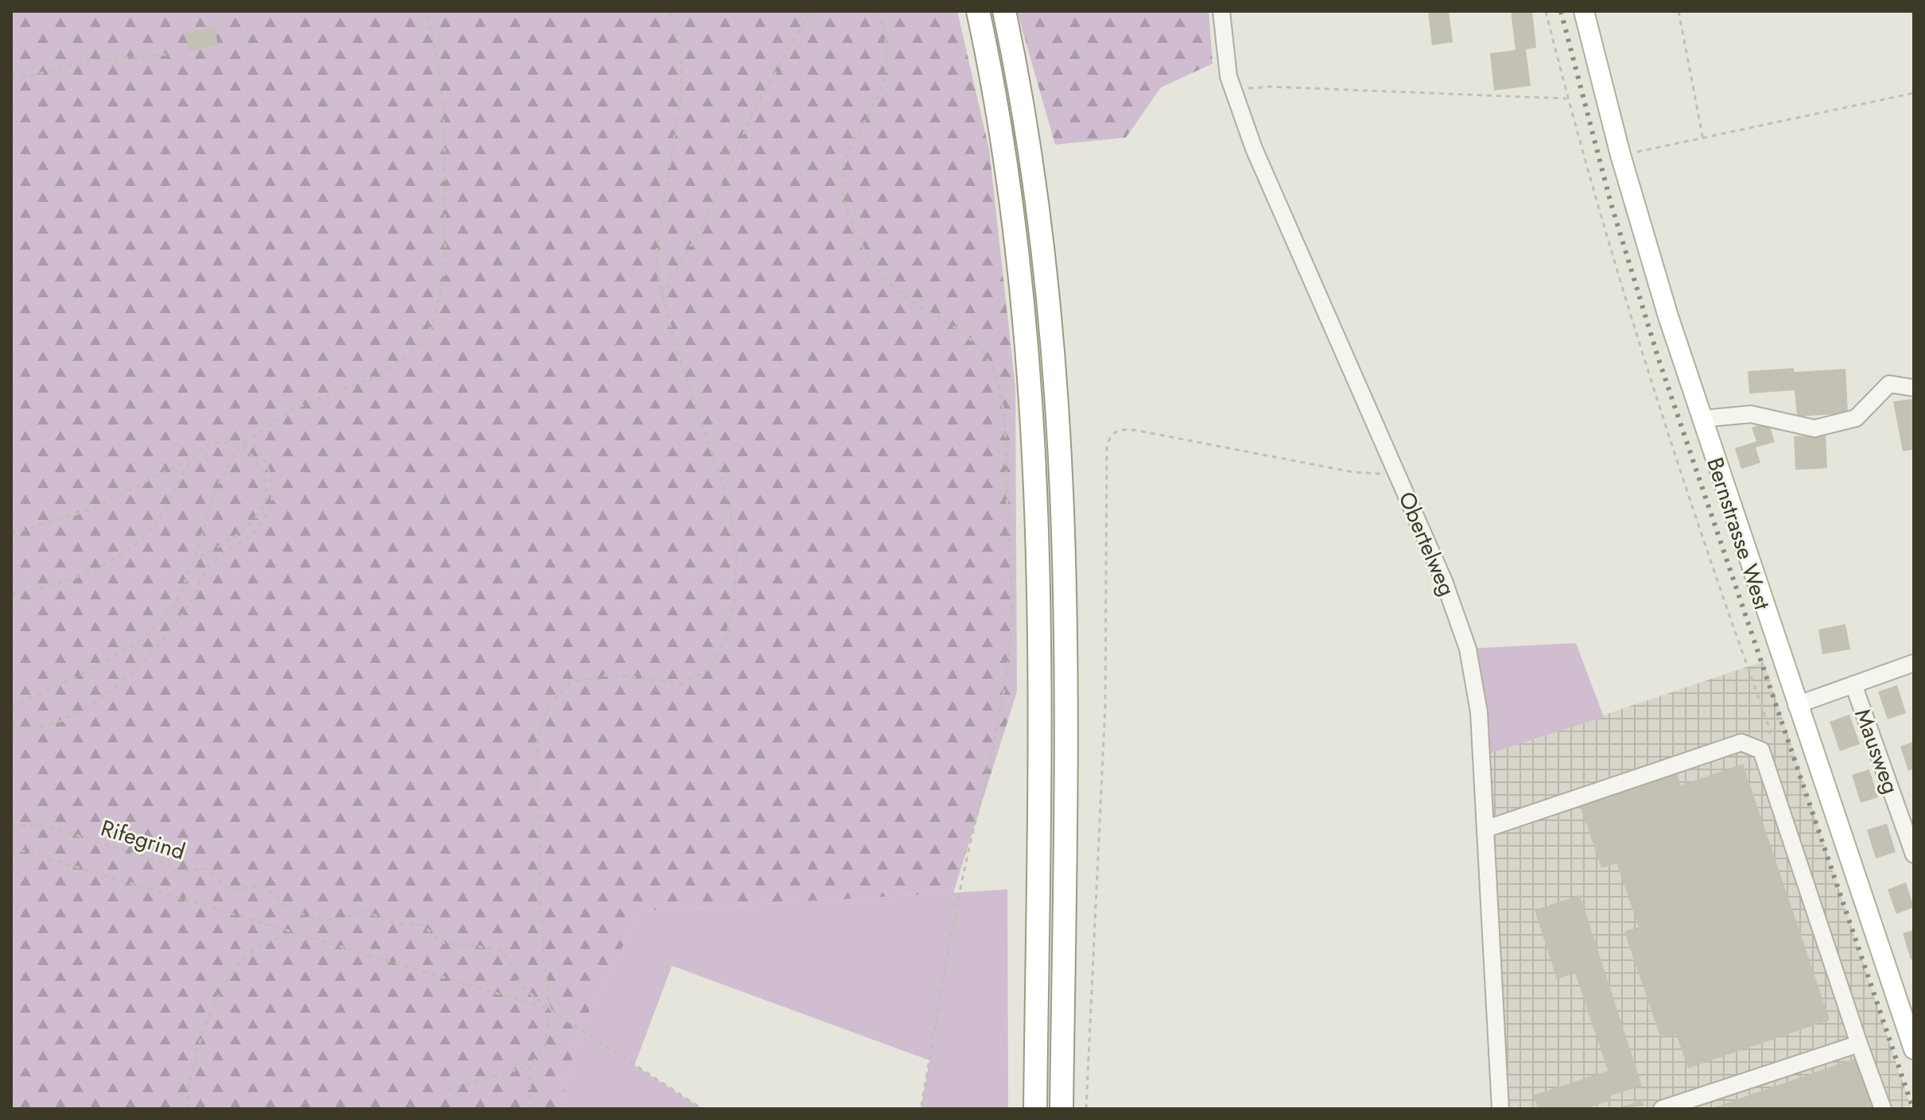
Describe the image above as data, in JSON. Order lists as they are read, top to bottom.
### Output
{
  "streets": {
    "main road": ["Bernstrasse West"],
    "street": ["Obertelweg", "Mausweg"],
    "path": ["Rifegrind"]
  }
}
